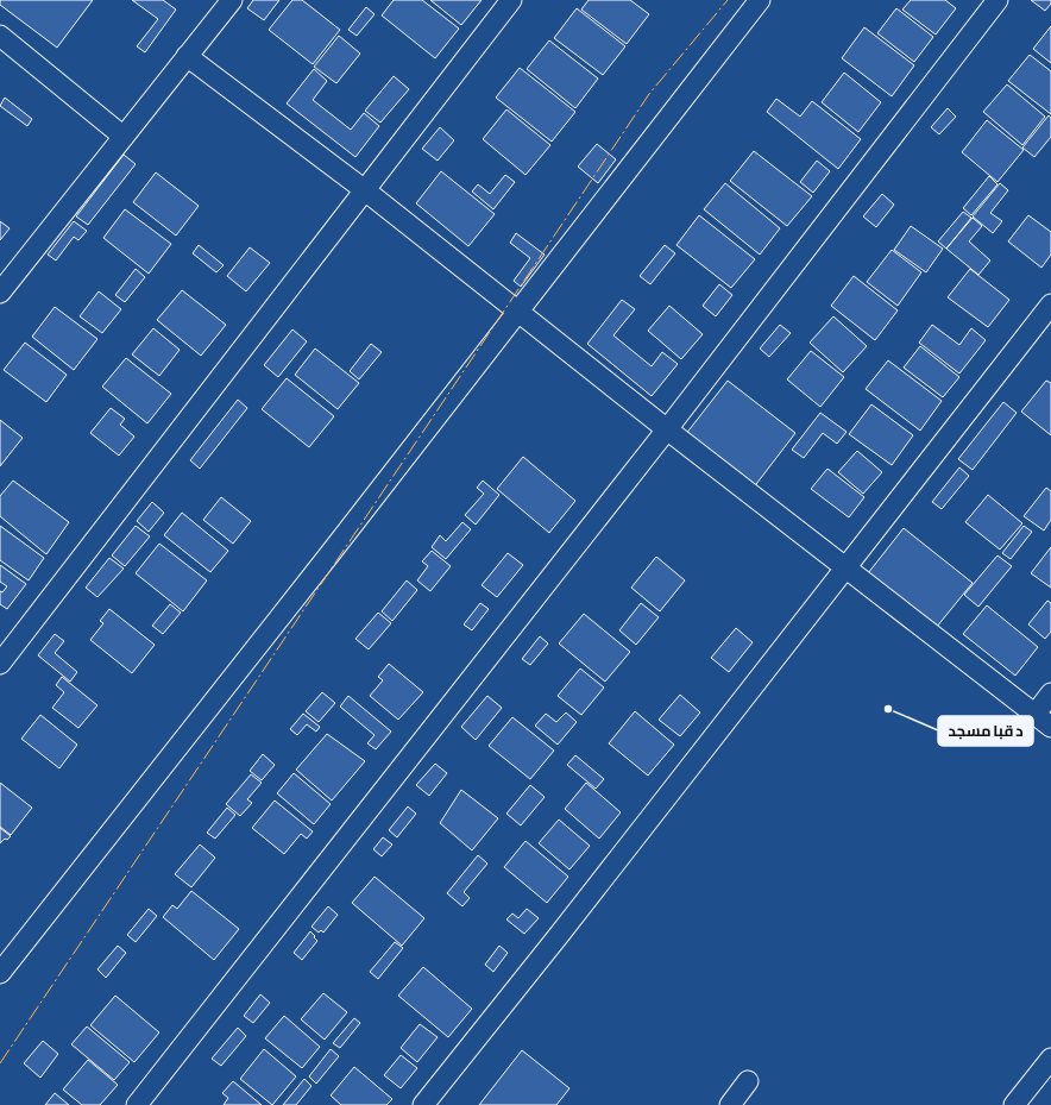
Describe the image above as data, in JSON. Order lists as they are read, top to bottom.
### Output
{
  "places": ["د قبا مسجد"]
}
